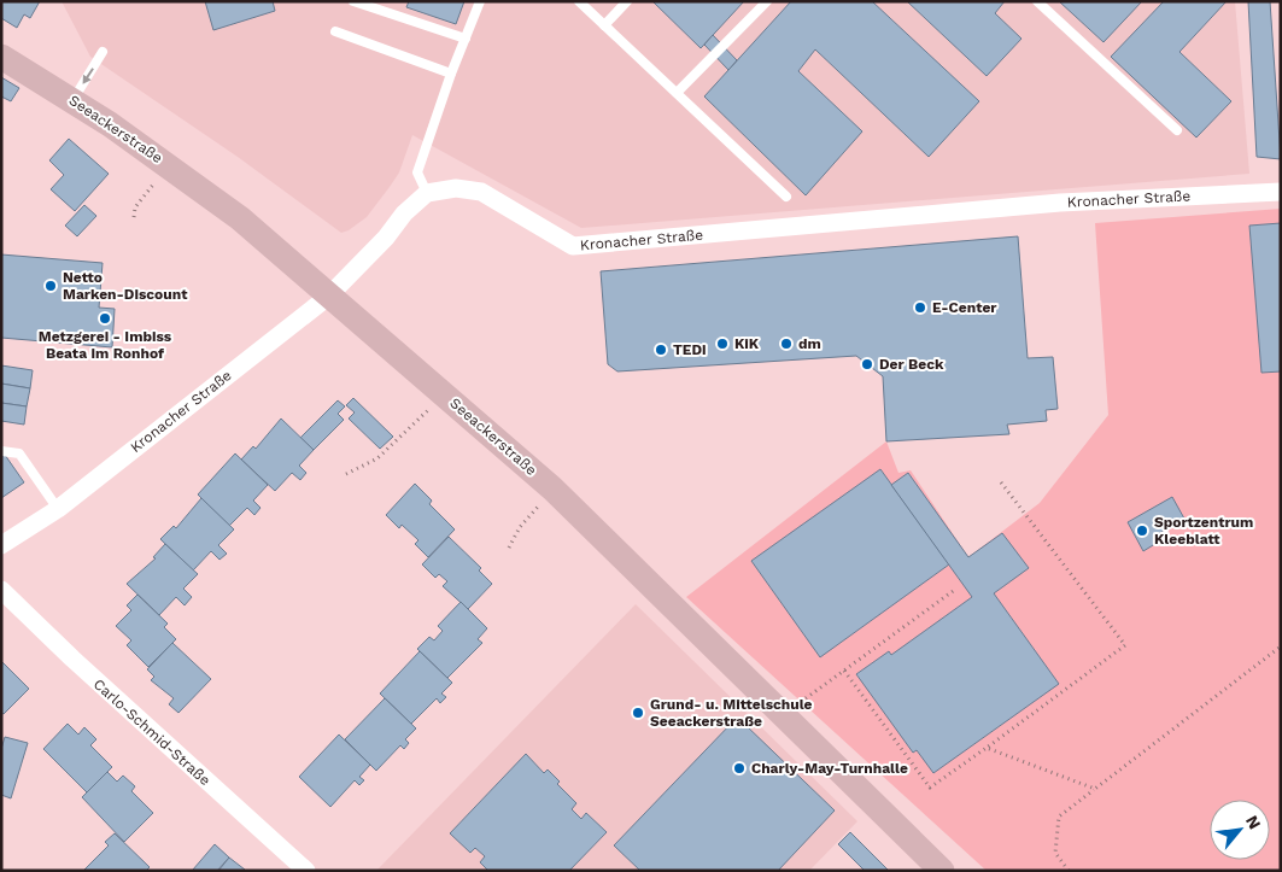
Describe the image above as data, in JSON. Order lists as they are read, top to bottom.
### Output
{
  "streets": {
    "main road": ["Seeackerstraße"],
    "street": ["Kronacher Straße", "Carlo-Schmid-Straße"]
  },
  "crossings": [
    ["Seeackerstraße", "Kronacher Straße"]
  ],
  "places": [
    "Netto Marken-Discount",
    "E-Center",
    "Metzgerei - Imbiss Beata im Ronhof",
    "KiK",
    "dm",
    "TEDi",
    "Der Beck",
    "Sportzentrum Kleeblatt",
    "Grund- u. Mittelschule Seeackerstraße",
    "Charly-May-Turnhalle"
  ],
  "north": "top right"
}
